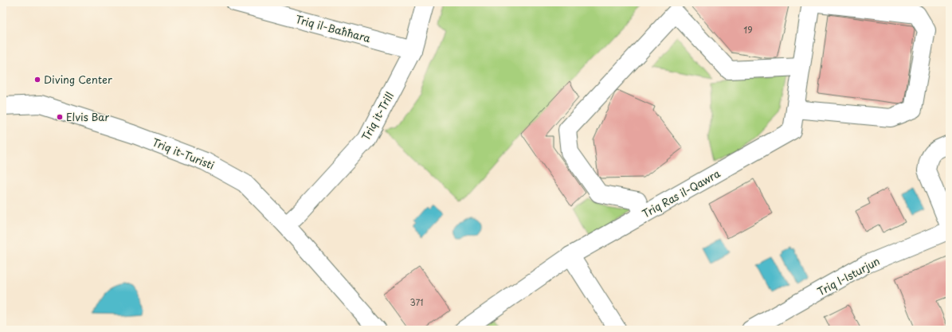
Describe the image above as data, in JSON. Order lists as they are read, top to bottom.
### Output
{
  "streets": {
    "street": [
      "Triq il-Baħħara",
      "Triq it-Trill",
      "Triq it-Turisti",
      "Triq Ras il-Qawra",
      "Triq l-Isturjun"
    ]
  },
  "crossings": [
    ["Triq il-Baħħara", "Triq it-Trill"],
    ["Triq it-Trill", "Triq it-Turisti"]
  ],
  "places": ["Diving Center", "Elvis Bar"],
  "house_numbers": ["19", "371"]
}
